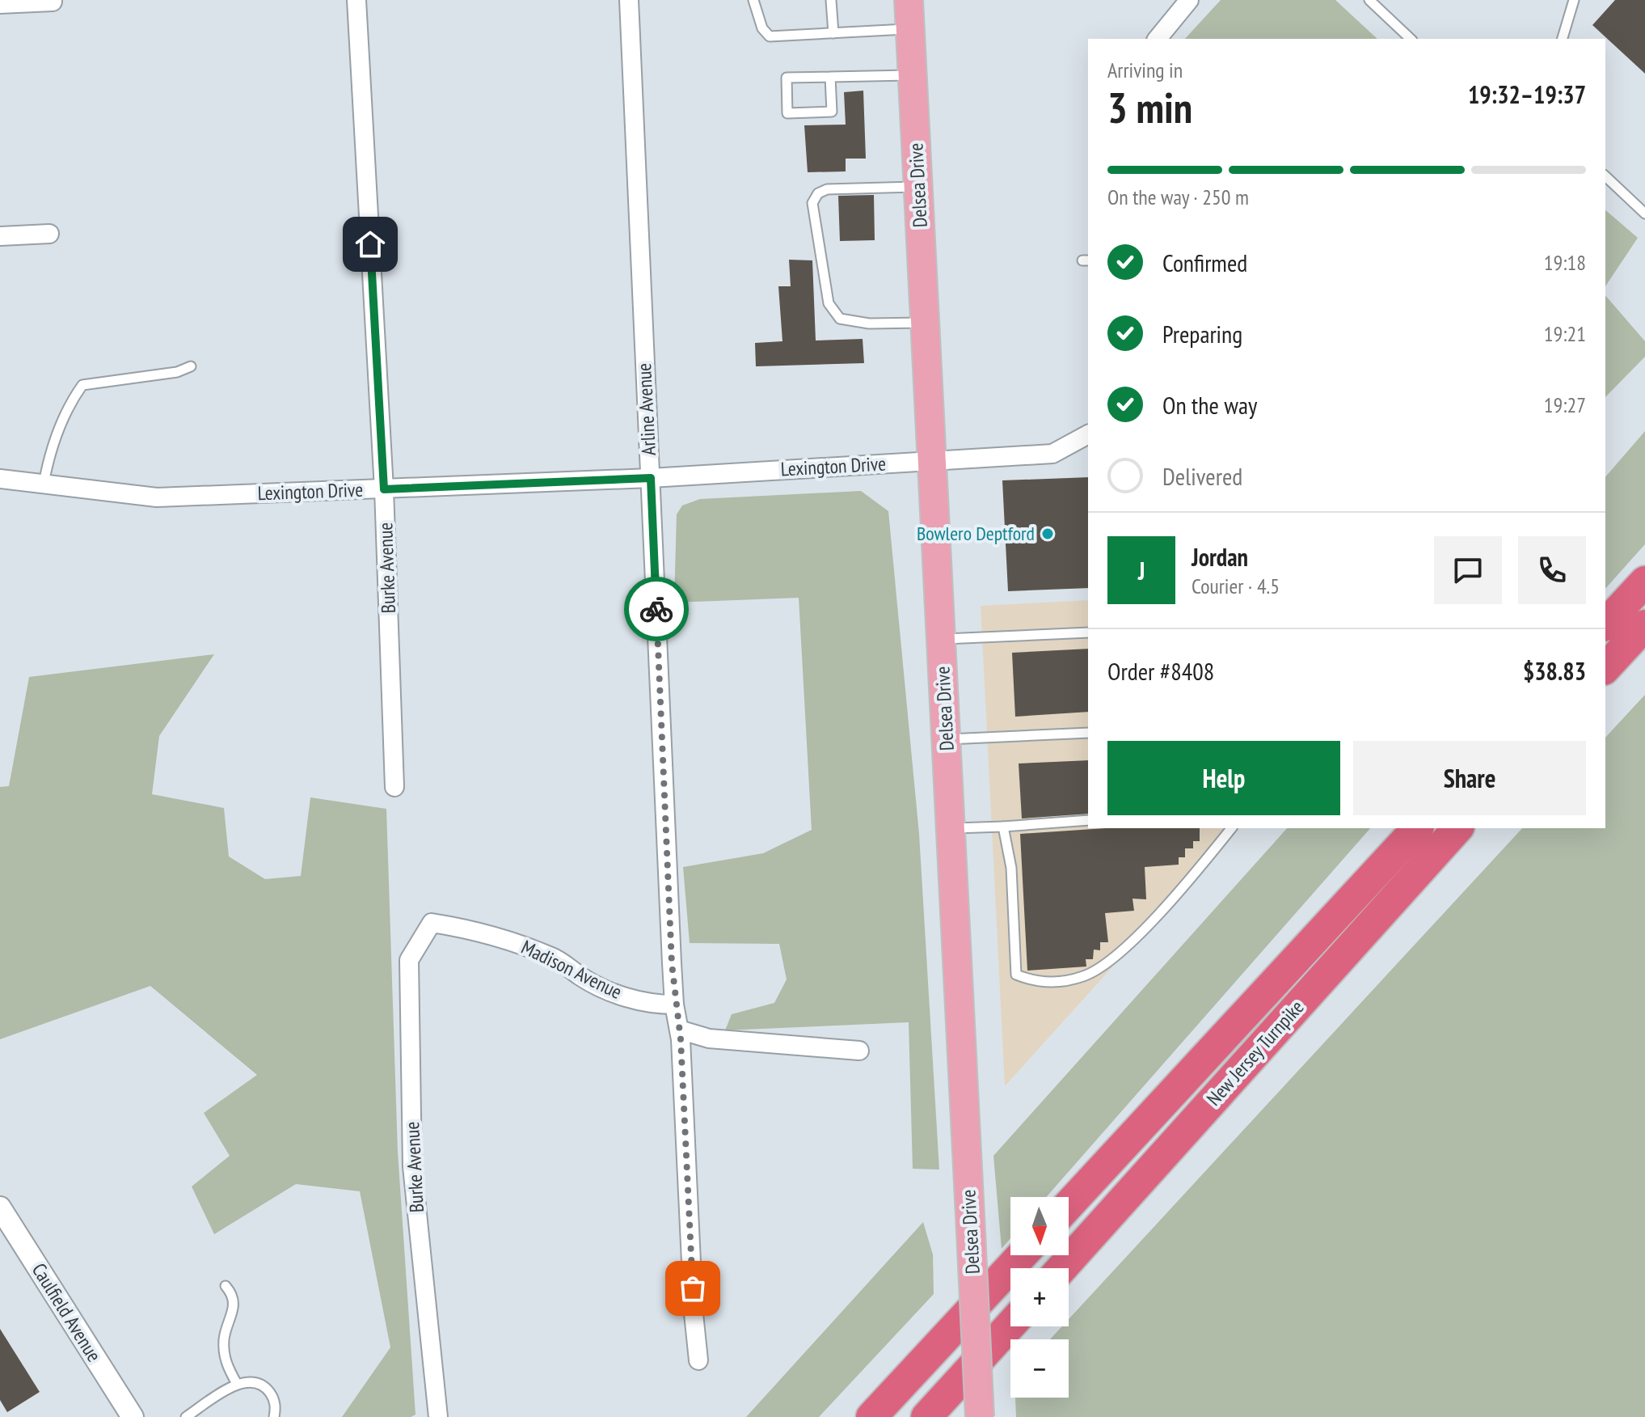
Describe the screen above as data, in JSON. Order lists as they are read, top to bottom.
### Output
{
  "streets": {
    "highway": ["New Jersey Turnpike"],
    "main road": ["Delsea Drive"],
    "street": [
      "Arline Avenue",
      "Lexington Drive",
      "Burke Avenue",
      "Madison Avenue",
      "Caulfield Avenue"
    ]
  },
  "crossings": [
    ["Delsea Drive", "Lexington Drive"],
    ["Arline Avenue", "Lexington Drive"],
    ["Arline Avenue", "Madison Avenue"],
    ["Lexington Drive", "Burke Avenue"],
    ["Burke Avenue", "Madison Avenue"]
  ],
  "places": ["Bowlero Deptford"],
  "north": "bottom",
  "page": {
    "heading": ["3 min", "Arriving in", "19:32–19:37"],
    "panel": [
      "Jordan",
      "Courier · 4.5",
      "Order #8408",
      "$38.83"
    ],
    "bar": "On the way · 250 m",
    "list": [
      ["Confirmed", "19:18"],
      ["Preparing", "19:21"],
      ["On the way", "19:27"],
      "Delivered"
    ],
    "round": "J",
    "buttons": ["Help", "Share"],
    "map_buttons": ["+", "−"]
  }
}
